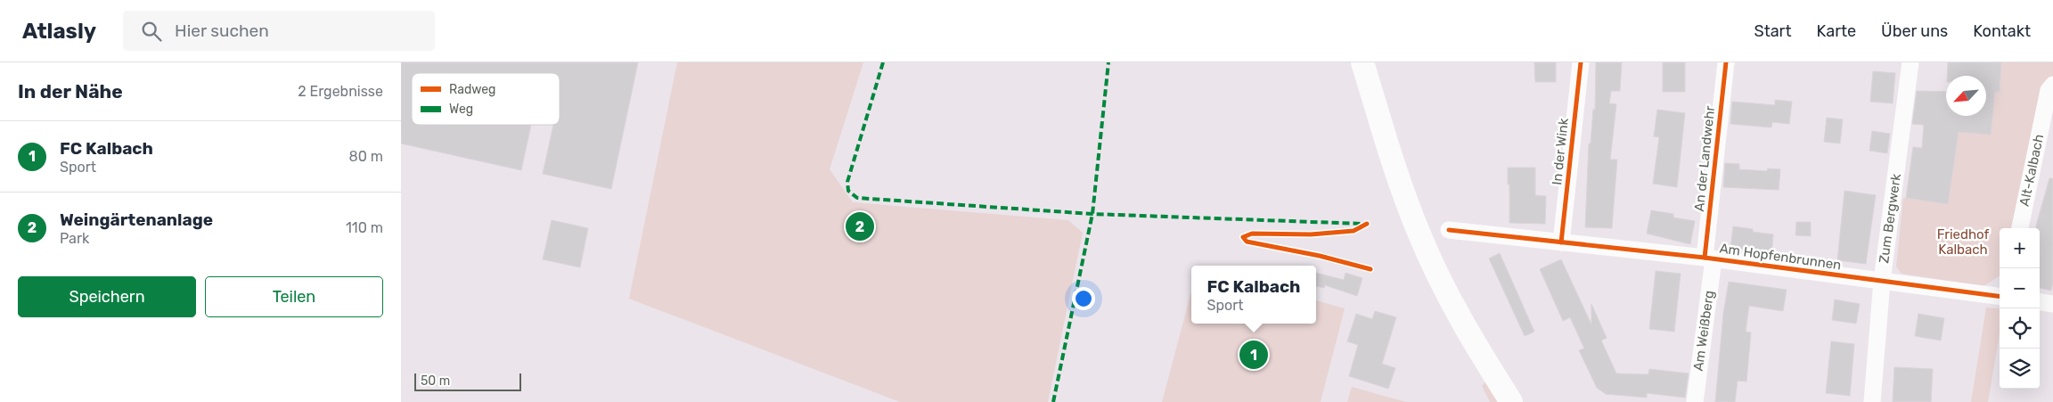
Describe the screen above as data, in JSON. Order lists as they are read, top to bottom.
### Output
{
  "streets": {
    "street": [
      "In der Wink",
      "An der Landwehr",
      "Alt-Kalbach",
      "Zum Bergwerk",
      "Am Hopfenbrunnen",
      "Am Weißberg"
    ]
  },
  "crossings": [
    ["In der Wink", "Am Hopfenbrunnen"],
    ["An der Landwehr", "Am Hopfenbrunnen"],
    ["An der Landwehr", "Am Weißberg"],
    ["Zum Bergwerk", "Am Hopfenbrunnen"],
    ["Am Hopfenbrunnen", "Am Weißberg"]
  ],
  "parks": ["Friedhof Kalbach"],
  "legend": ["Radweg", "Weg"],
  "scale_bar": "50 m",
  "north": "bottom left",
  "page": {
    "header": "Atlasly",
    "search": "Hier suchen",
    "nav": [
      "Start",
      "Karte",
      "Über uns",
      "Kontakt"
    ],
    "heading": ["In der Nähe", "2 Ergebnisse"],
    "list": [
      {
        "mark": "1",
        "name": "FC Kalbach",
        "note": "Sport",
        "value": "80 m"
      },
      {
        "mark": "2",
        "name": "Weingärtenanlage",
        "note": "Park",
        "value": "110 m"
      }
    ],
    "pins": ["2", "1"],
    "map_buttons": ["+", "−"],
    "buttons": ["Speichern", "Teilen"],
    "popup": ["FC Kalbach", "Sport"],
    "scale": "50 m"
  }
}
